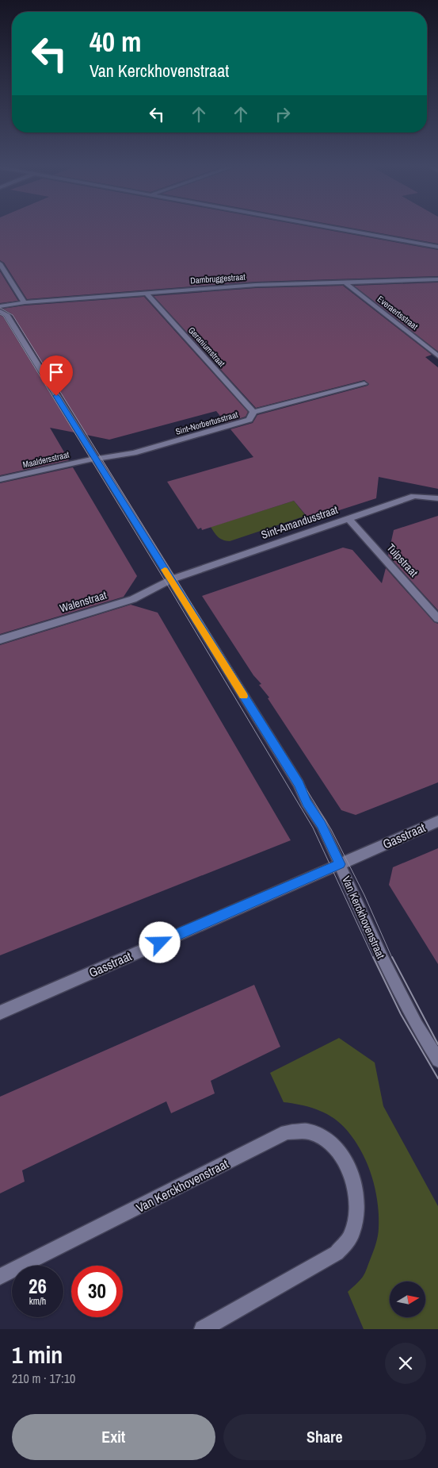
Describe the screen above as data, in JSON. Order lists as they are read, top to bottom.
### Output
{
  "streets": {
    "street": [
      "Dambruggestraat",
      "Everaertsstraat",
      "Geraniumstraat",
      "Sint-Norbertusstraat",
      "Maaldersstraat",
      "Sint-Amandusstraat",
      "Tulpstraat",
      "Walenstraat",
      "Gasstraat",
      "Van Kerckhovenstraat"
    ]
  },
  "crossings": [
    ["Dambruggestraat", "Everaertsstraat"],
    ["Dambruggestraat", "Geraniumstraat"],
    ["Geraniumstraat", "Sint-Norbertusstraat"],
    ["Sint-Norbertusstraat", "Maaldersstraat"],
    ["Sint-Norbertusstraat", "Van Kerckhovenstraat"],
    ["Maaldersstraat", "Van Kerckhovenstraat"],
    ["Sint-Amandusstraat", "Tulpstraat"],
    ["Sint-Amandusstraat", "Walenstraat"],
    ["Sint-Amandusstraat", "Van Kerckhovenstraat"],
    ["Walenstraat", "Van Kerckhovenstraat"],
    ["Gasstraat", "Van Kerckhovenstraat"]
  ],
  "north": "right",
  "page": {
    "turn": ["40 m", "Van Kerckhovenstraat"],
    "speed": "26 km/h",
    "limit": "30",
    "heading": ["1 min", "210 m · 17:10"],
    "buttons": ["Exit", "Share"]
  }
}
